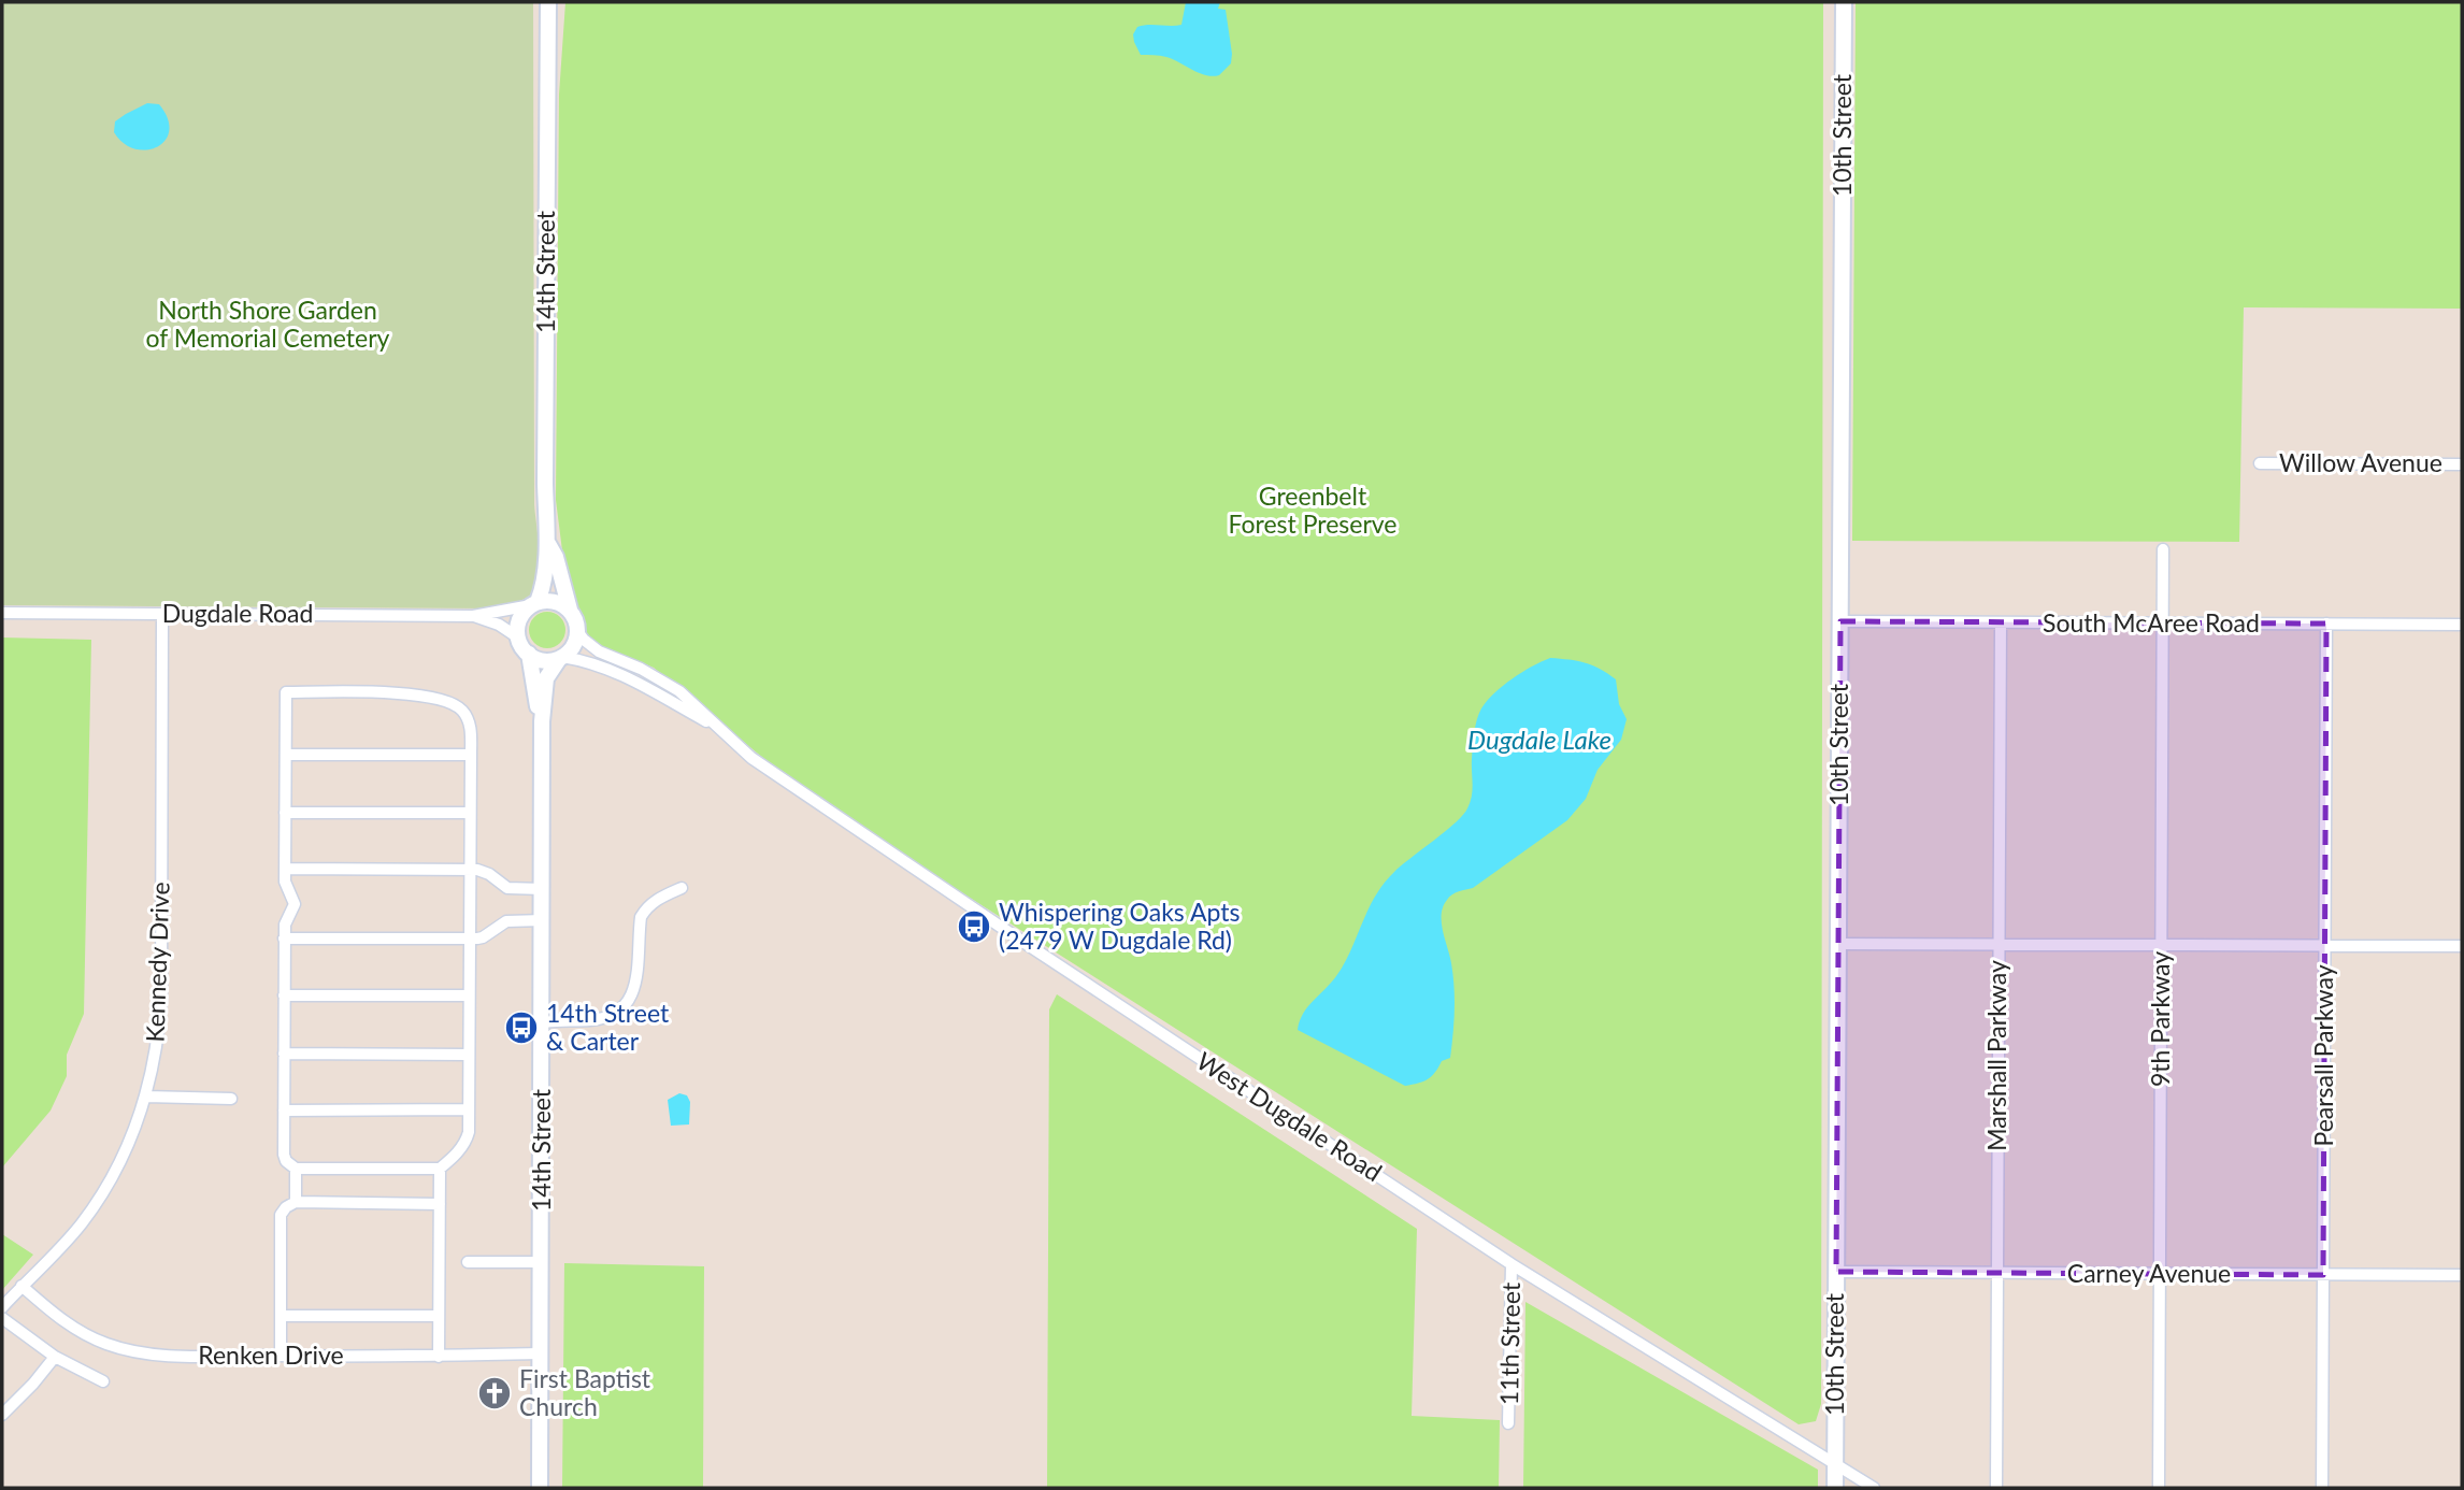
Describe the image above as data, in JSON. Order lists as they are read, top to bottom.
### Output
{
  "streets": {
    "street": [
      "10th Street",
      "14th Street",
      "Willow Avenue",
      "Dugdale Road",
      "South McAree Road",
      "Kennedy Drive",
      "9th Parkway",
      "Marshall Parkway",
      "Pearsall Parkway",
      "West Dugdale Road",
      "Carney Avenue",
      "11th Street",
      "Renken Drive"
    ]
  },
  "crossings": [
    ["10th Street", "South McAree Road"],
    ["10th Street", "West Dugdale Road"],
    ["10th Street", "Carney Avenue"],
    ["14th Street", "Renken Drive"],
    ["Dugdale Road", "Kennedy Drive"],
    ["South McAree Road", "9th Parkway"],
    ["South McAree Road", "Marshall Parkway"],
    ["South McAree Road", "Pearsall Parkway"],
    ["Kennedy Drive", "Renken Drive"],
    ["9th Parkway", "Carney Avenue"],
    ["Marshall Parkway", "Carney Avenue"],
    ["Pearsall Parkway", "Carney Avenue"],
    ["West Dugdale Road", "11th Street"]
  ],
  "water": ["Dugdale Lake"],
  "parks": ["North Shore Garden of Memorial Cemetery", "Greenbelt Forest Preserve"],
  "places": {
    "bus stop": ["Whispering Oaks Apts (2479 W Dugdale Rd)", "14th Street & Carter"],
    "church": ["First Baptist Church"]
  }
}
